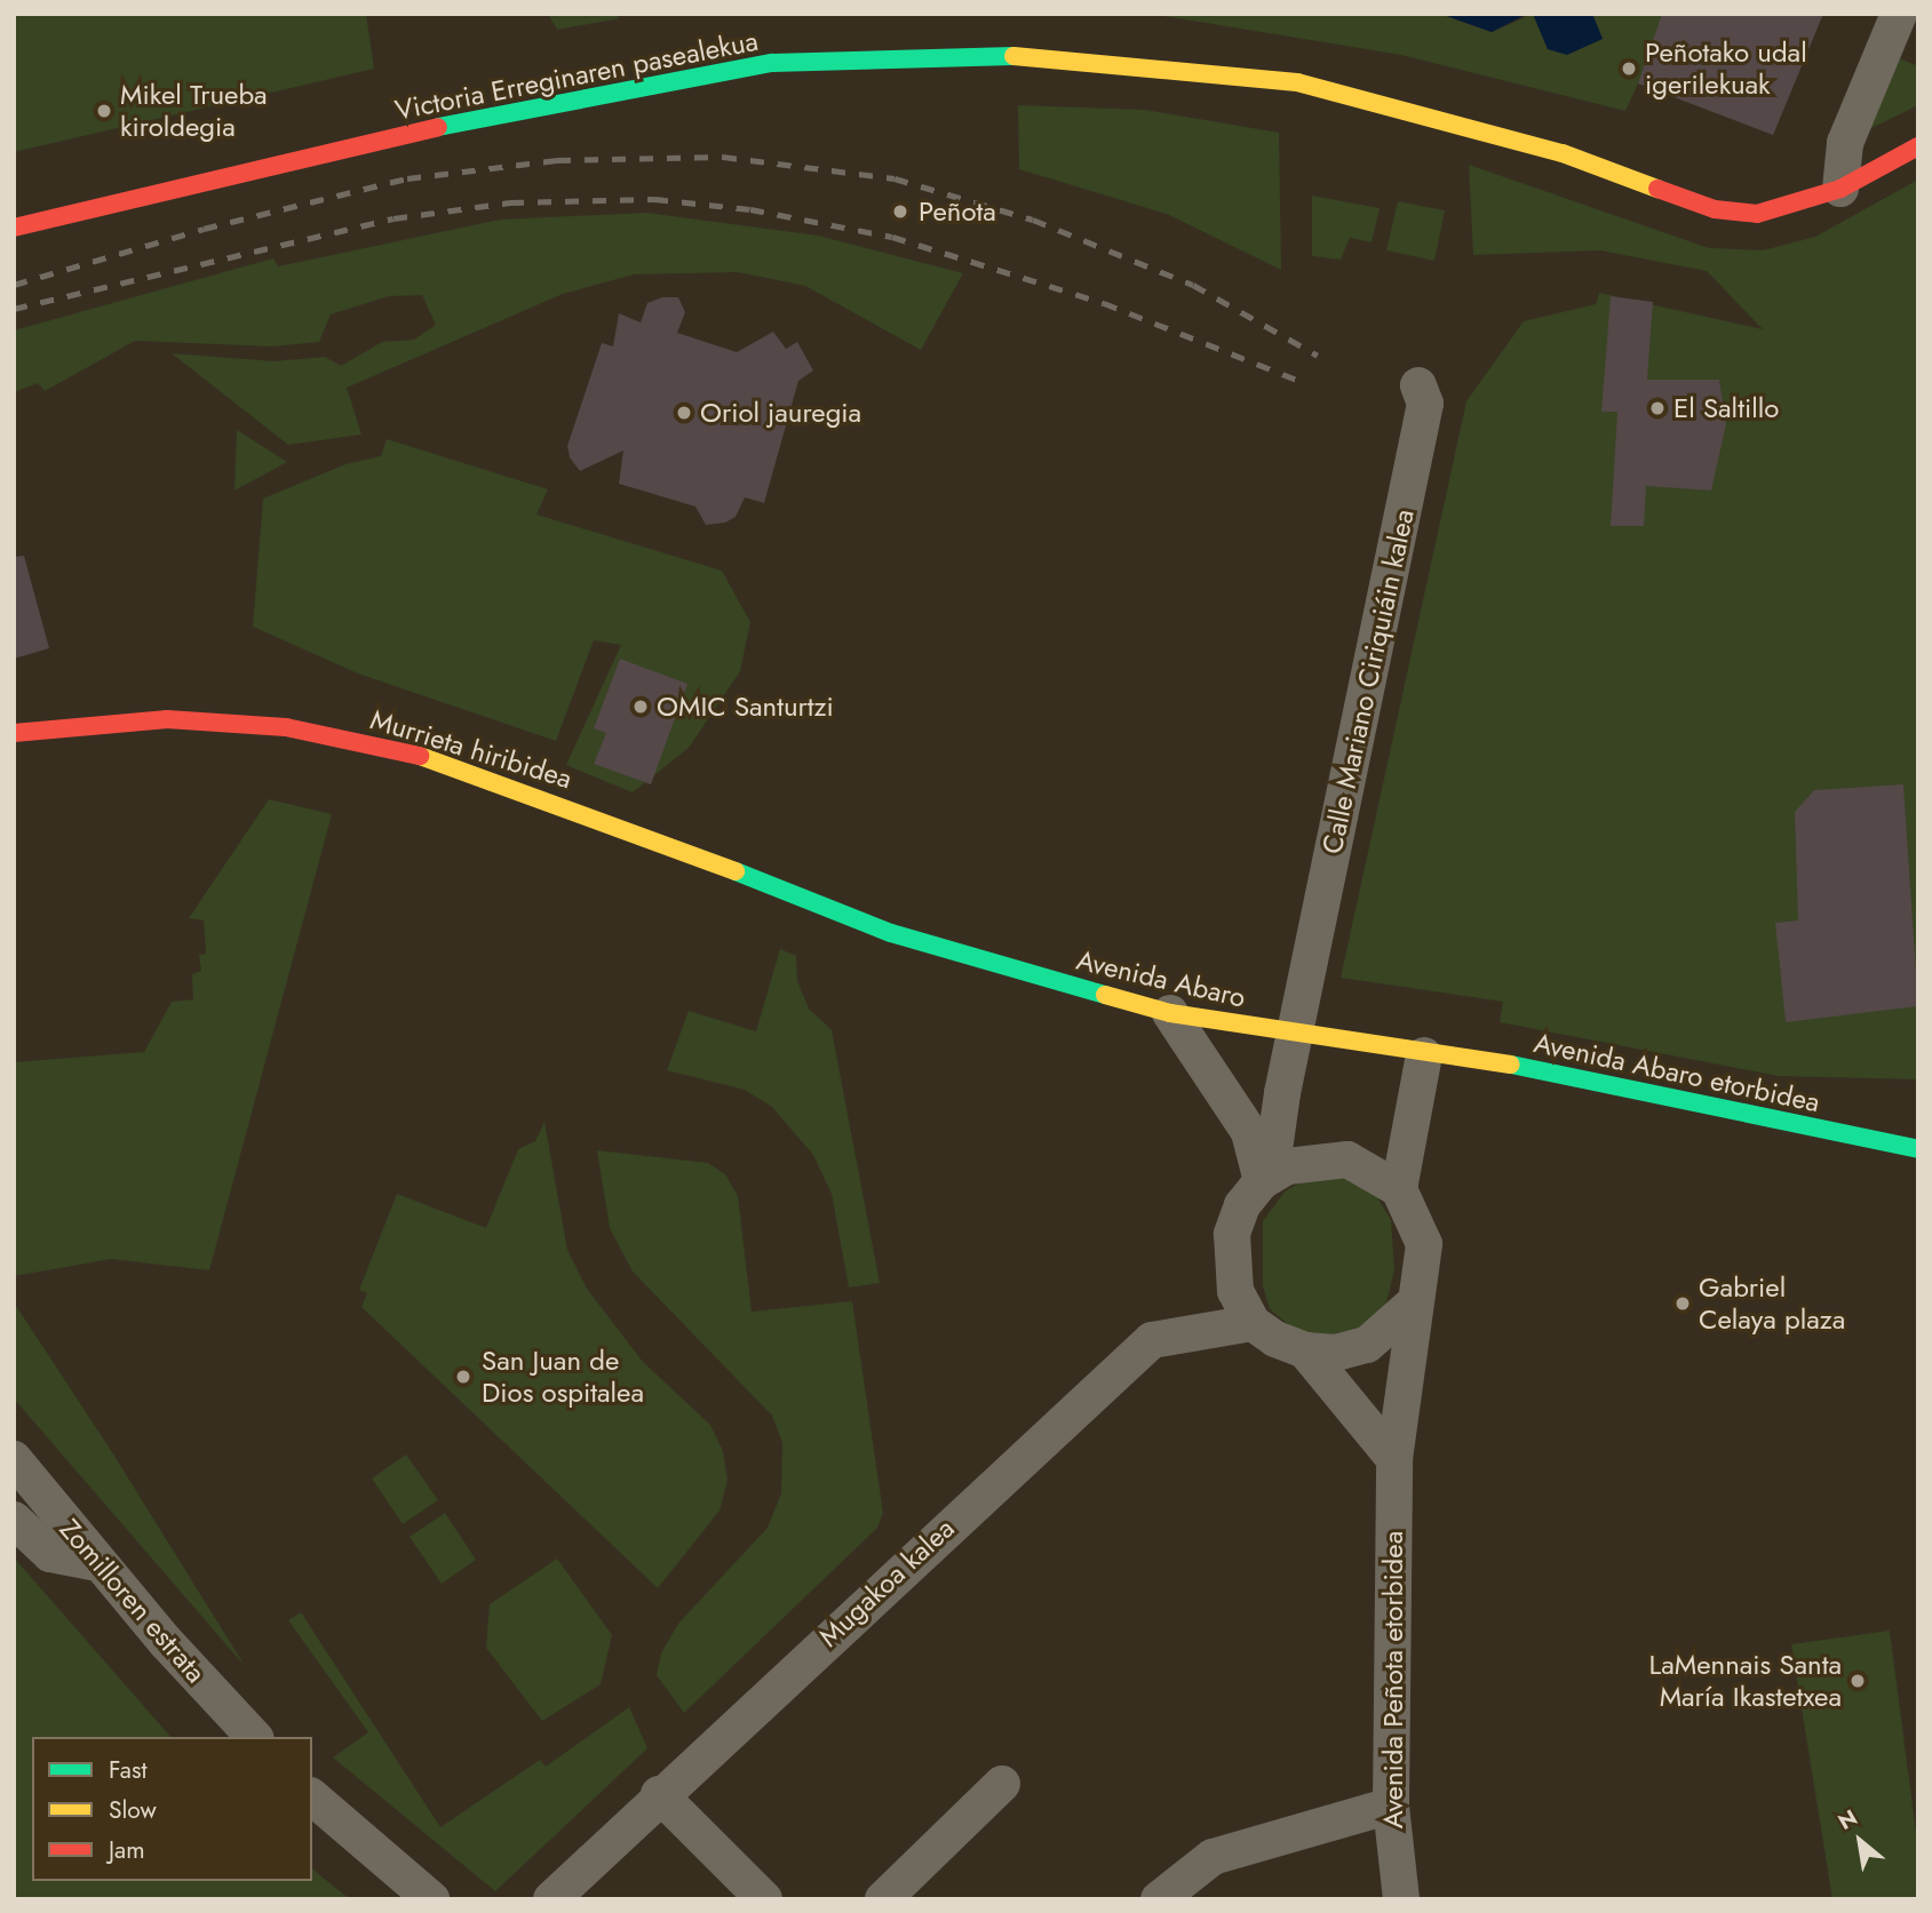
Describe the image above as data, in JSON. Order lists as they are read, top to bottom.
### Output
{
  "streets": {
    "street": [
      "Victoria Erreginaren pasealekua",
      "Calle Mariano Ciriquiáin kalea",
      "Murrieta hiribidea",
      "Avenida Abaro",
      "Avenida Abaro etorbidea",
      "Mugakoa kalea",
      "Zomilloren estrata",
      "Avenida Peñota etorbidea"
    ]
  },
  "crossings": [
    ["Calle Mariano Ciriquiáin kalea", "Avenida Abaro"],
    ["Calle Mariano Ciriquiáin kalea", "Mugakoa kalea"],
    ["Calle Mariano Ciriquiáin kalea", "Avenida Peñota etorbidea"],
    ["Murrieta hiribidea", "Avenida Abaro"],
    ["Avenida Abaro", "Avenida Abaro etorbidea"],
    ["Mugakoa kalea", "Avenida Peñota etorbidea"]
  ],
  "places": [
    "Peñotako udal igerilekuak",
    "Mikel Trueba kiroldegia",
    "Peñota",
    "El Saltillo",
    "Oriol jauregia",
    "OMIC Santurtzi",
    "Gabriel Celaya plaza",
    "San Juan de Dios ospitalea",
    "LaMennais Santa María Ikastetxea"
  ],
  "legend": ["Fast", "Slow", "Jam"],
  "north": "top left"
}
